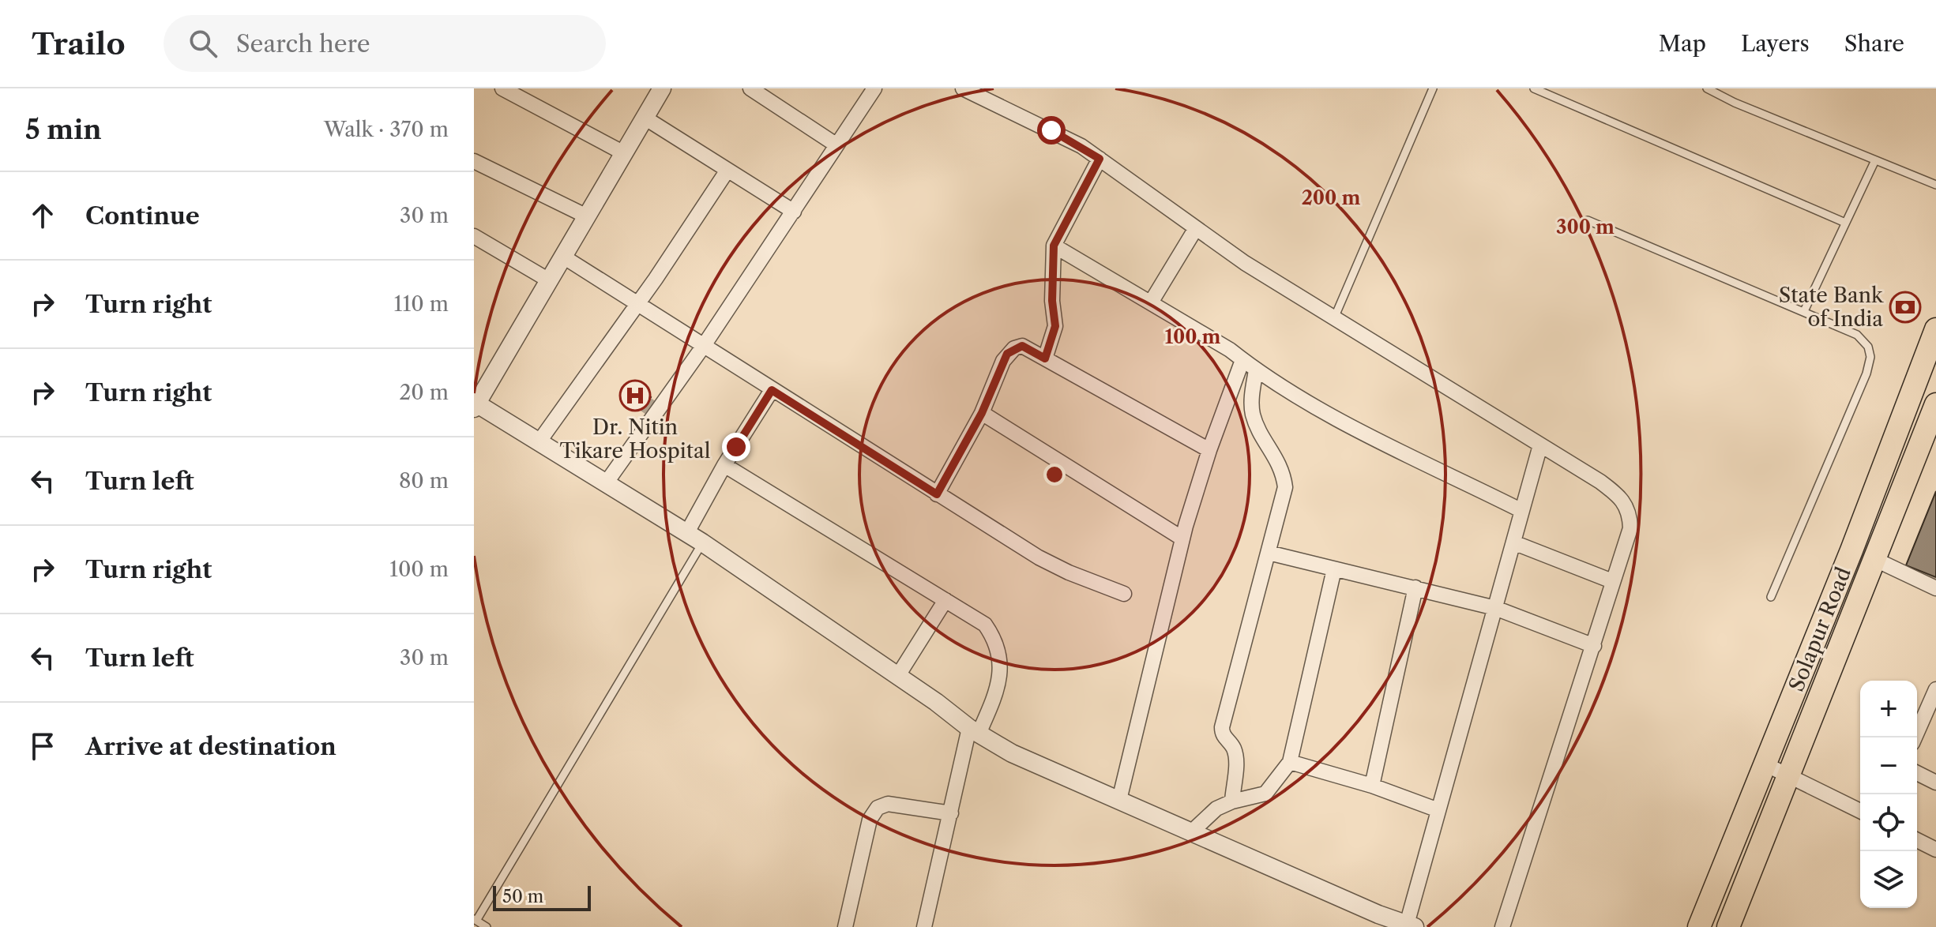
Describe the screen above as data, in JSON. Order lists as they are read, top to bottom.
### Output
{
  "streets": {
    "main road": ["Solapur Road"]
  },
  "places": {
    "bank": ["State Bank of India"],
    "hospital": ["Dr. Nitin Tikare Hospital"]
  },
  "scale_bar": "50 m",
  "page": {
    "header": "Trailo",
    "search": "Search here",
    "nav": ["Map", "Layers", "Share"],
    "heading": ["5 min", "Walk · 370 m"],
    "list": [
      ["Continue", "30 m"],
      ["Turn right", "110 m"],
      ["Turn right", "20 m"],
      ["Turn left", "80 m"],
      ["Turn right", "100 m"],
      ["Turn left", "30 m"],
      "Arrive at destination"
    ],
    "map_buttons": ["+", "−"],
    "scale": "50 m"
  },
  "rings": ["200 m", "300 m", "100 m"]
}
